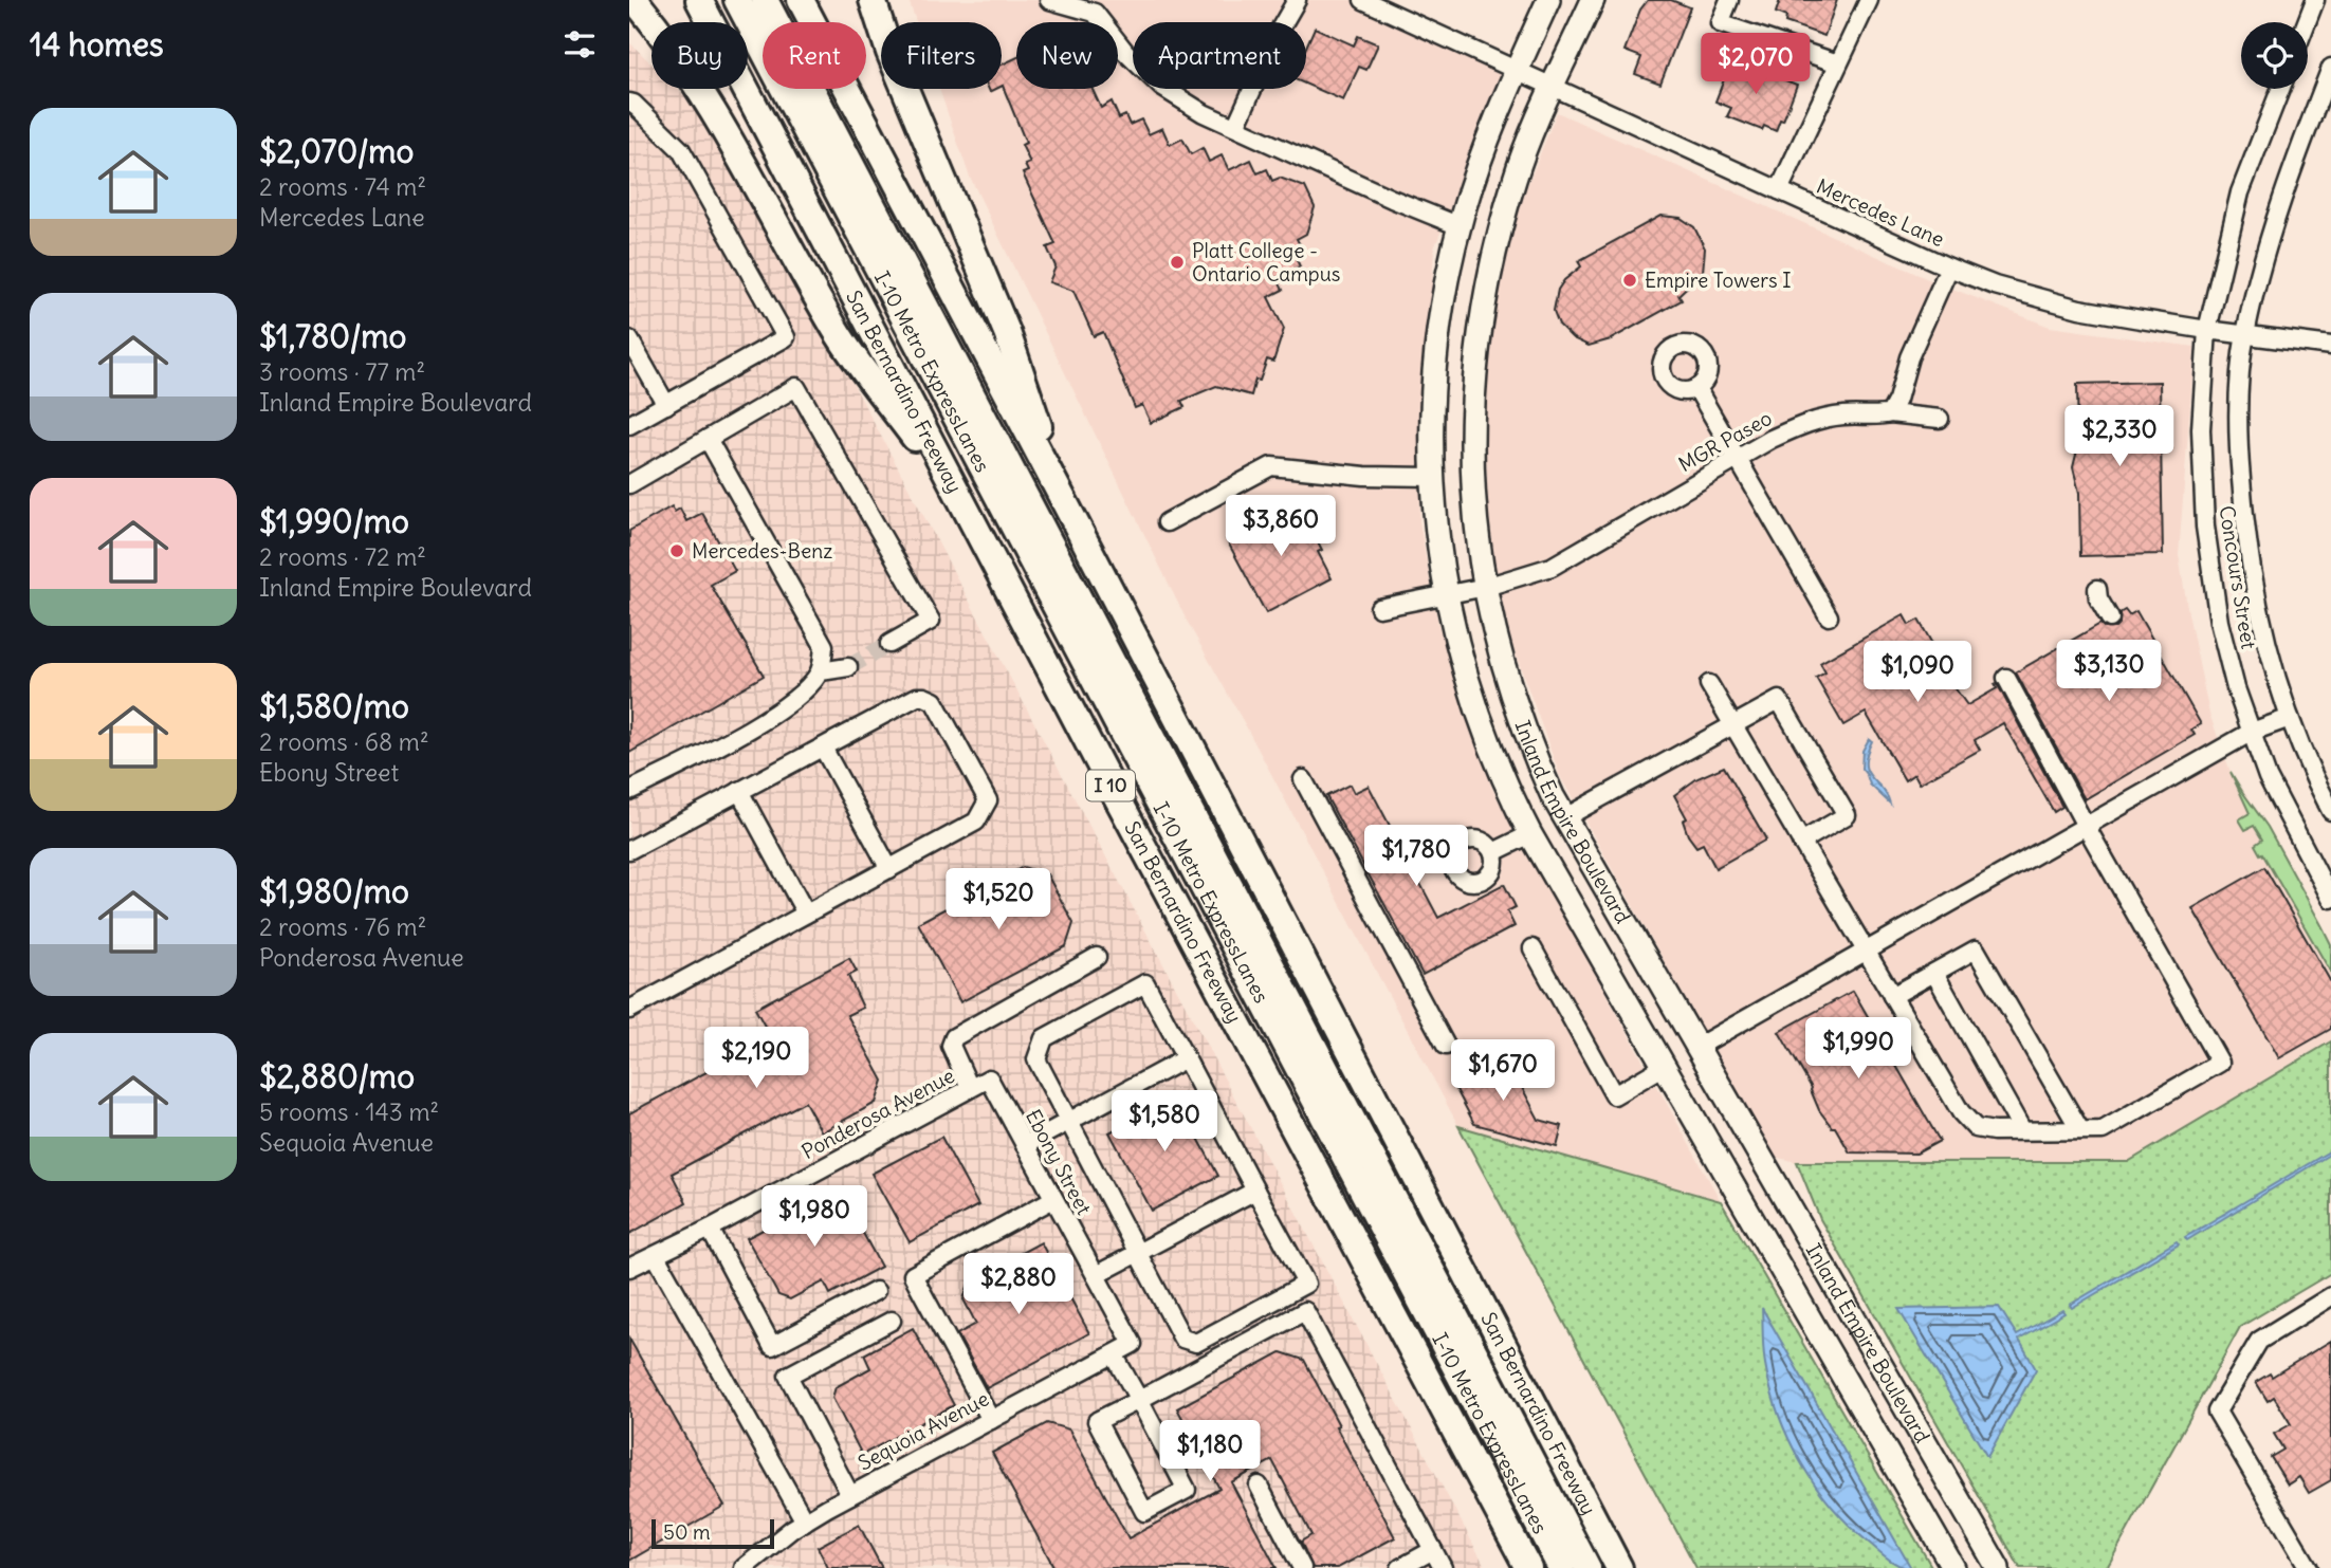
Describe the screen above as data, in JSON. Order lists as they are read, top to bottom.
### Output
{
  "streets": {
    "highway": ["I-10 Metro ExpressLanes", "San Bernardino Freeway", "I 10"],
    "main road": ["Inland Empire Boulevard"],
    "street": [
      "Mercedes Lane",
      "MGR Paseo",
      "Concours Street",
      "Ponderosa Avenue",
      "Ebony Street",
      "Sequoia Avenue"
    ]
  },
  "crossings": [
    ["Mercedes Lane", "Concours Street"],
    ["Mercedes Lane", "Inland Empire Boulevard"],
    ["MGR Paseo", "Inland Empire Boulevard"],
    ["Ponderosa Avenue", "Ebony Street"],
    ["Ebony Street", "Sequoia Avenue"]
  ],
  "places": ["Platt College - Ontario Campus", "Empire Towers I", "Mercedes-Benz"],
  "scale_bar": "50 m",
  "page": {
    "heading": "14 homes",
    "chip": [
      "Buy",
      "Rent",
      "Filters",
      "New",
      "Apartment"
    ],
    "price": [
      "$2,070",
      "$2,330",
      "$3,860",
      "$3,130",
      "$1,090",
      "$1,780",
      "$1,520",
      "$1,990",
      "$2,190",
      "$1,670",
      "$1,580",
      "$1,980",
      "$2,880",
      "$1,180"
    ],
    "list": [
      {
        "name": "$2,070/mo",
        "note": "2 rooms · 74 m² · Mercedes Lane"
      },
      {
        "name": "$1,780/mo",
        "note": "3 rooms · 77 m² · Inland Empire Boulevard"
      },
      {
        "name": "$1,990/mo",
        "note": "2 rooms · 72 m² · Inland Empire Boulevard"
      },
      {
        "name": "$1,580/mo",
        "note": "2 rooms · 68 m² · Ebony Street"
      },
      {
        "name": "$1,980/mo",
        "note": "2 rooms · 76 m² · Ponderosa Avenue"
      },
      {
        "name": "$2,880/mo",
        "note": "5 rooms · 143 m² · Sequoia Avenue"
      }
    ],
    "scale": "50 m"
  }
}
